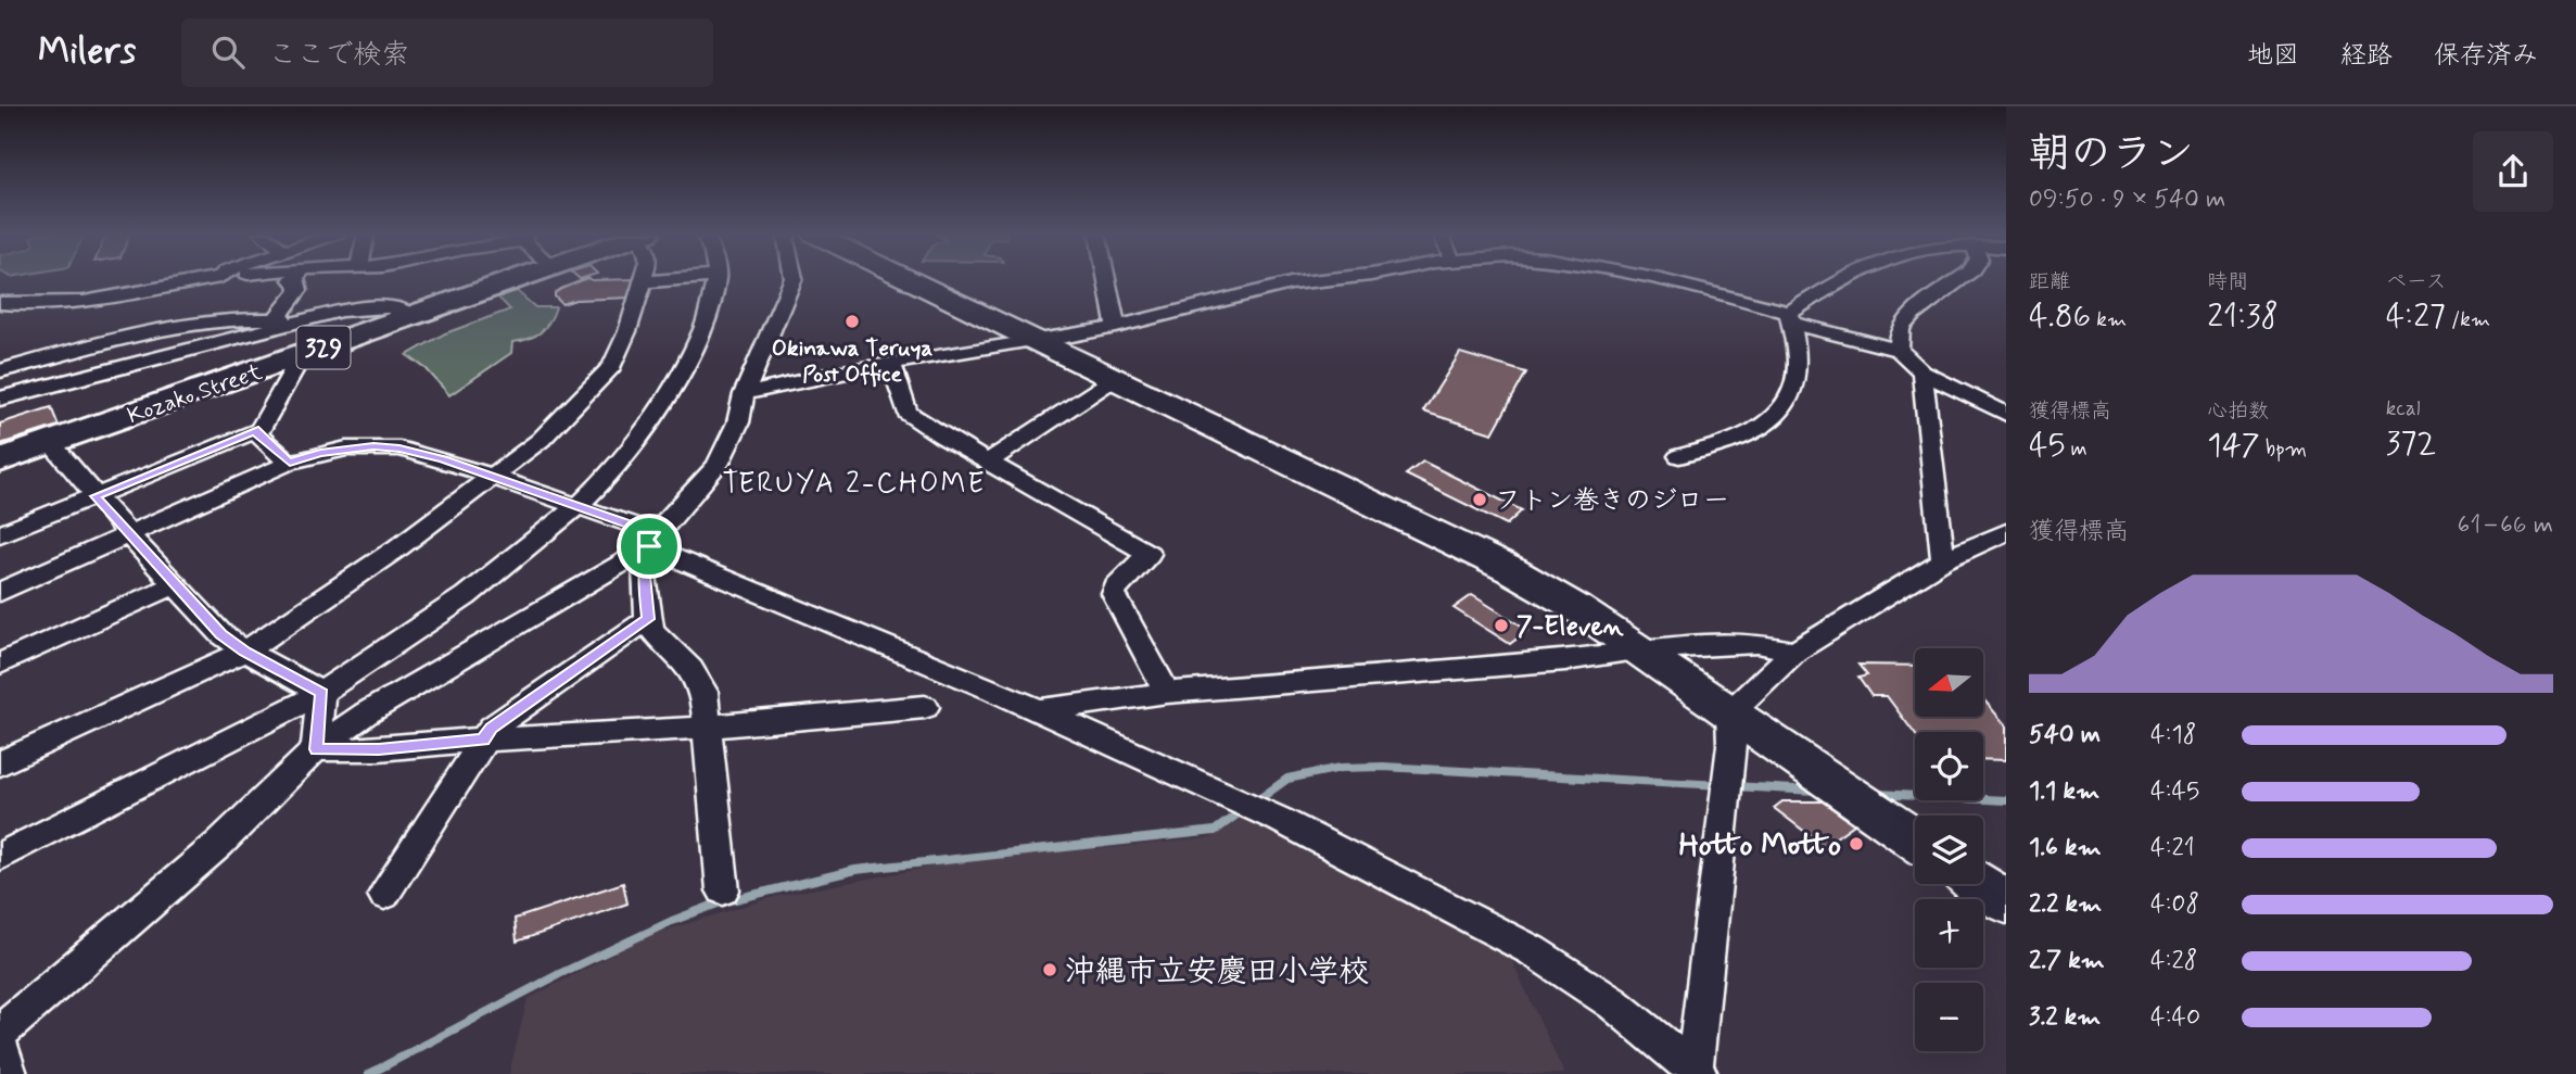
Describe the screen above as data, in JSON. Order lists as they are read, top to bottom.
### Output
{
  "streets": {
    "highway": ["329", "Kozako Street"]
  },
  "districts": ["TERUYA 2-CHOME"],
  "places": [
    "Okinawa Teruya Post Office",
    "フトン巻きのジロー",
    "7-Eleven",
    "Hotto Motto",
    "沖縄市立安慶田小学校"
  ],
  "north": "left",
  "page": {
    "header": "Milers",
    "search": "ここで検索",
    "nav": ["地図", "経路", "保存済み"],
    "heading": ["朝のラン", "09:50 · 9 × 540 m"],
    "stats": [
      ["距離", "4.86 km"],
      ["時間", "21:38"],
      ["ペース", "4:27 /km"],
      ["獲得標高", "45 m"],
      ["心拍数", "147 bpm"],
      ["kcal", "372"]
    ],
    "chart": ["獲得標高", "61–66 m"],
    "map_buttons": ["+", "−"],
    "list": [
      {
        "name": "540 m",
        "note": "4:18"
      },
      {
        "name": "1.1 km",
        "note": "4:45"
      },
      {
        "name": "1.6 km",
        "note": "4:21"
      },
      {
        "name": "2.2 km",
        "note": "4:08"
      },
      {
        "name": "2.7 km",
        "note": "4:28"
      },
      {
        "name": "3.2 km",
        "note": "4:40"
      }
    ]
  }
}
